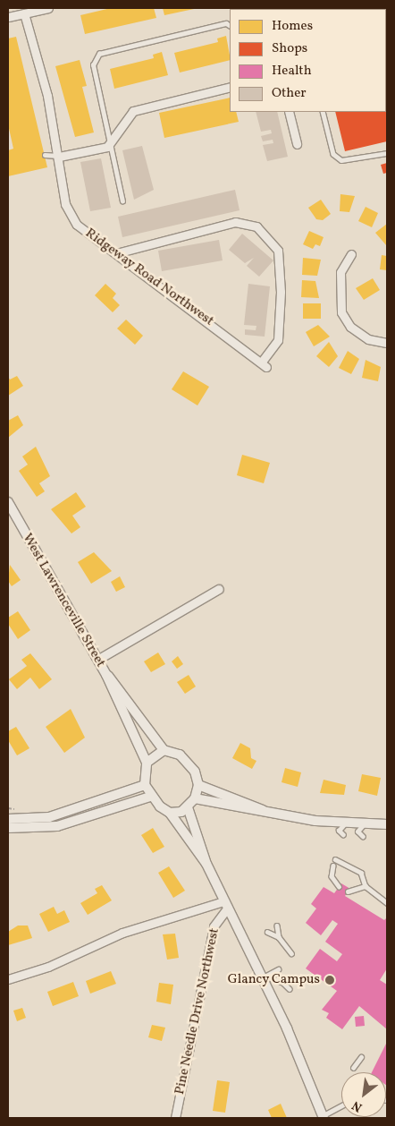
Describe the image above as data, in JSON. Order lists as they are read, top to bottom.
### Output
{
  "streets": {
    "street": ["Ridgeway Road Northwest", "West Lawrenceville Street", "Pine Needle Drive Northwest"]
  },
  "places": ["Glancy Campus"],
  "legend": [
    "Homes",
    "Shops",
    "Health",
    "Other"
  ],
  "north": "bottom left"
}
